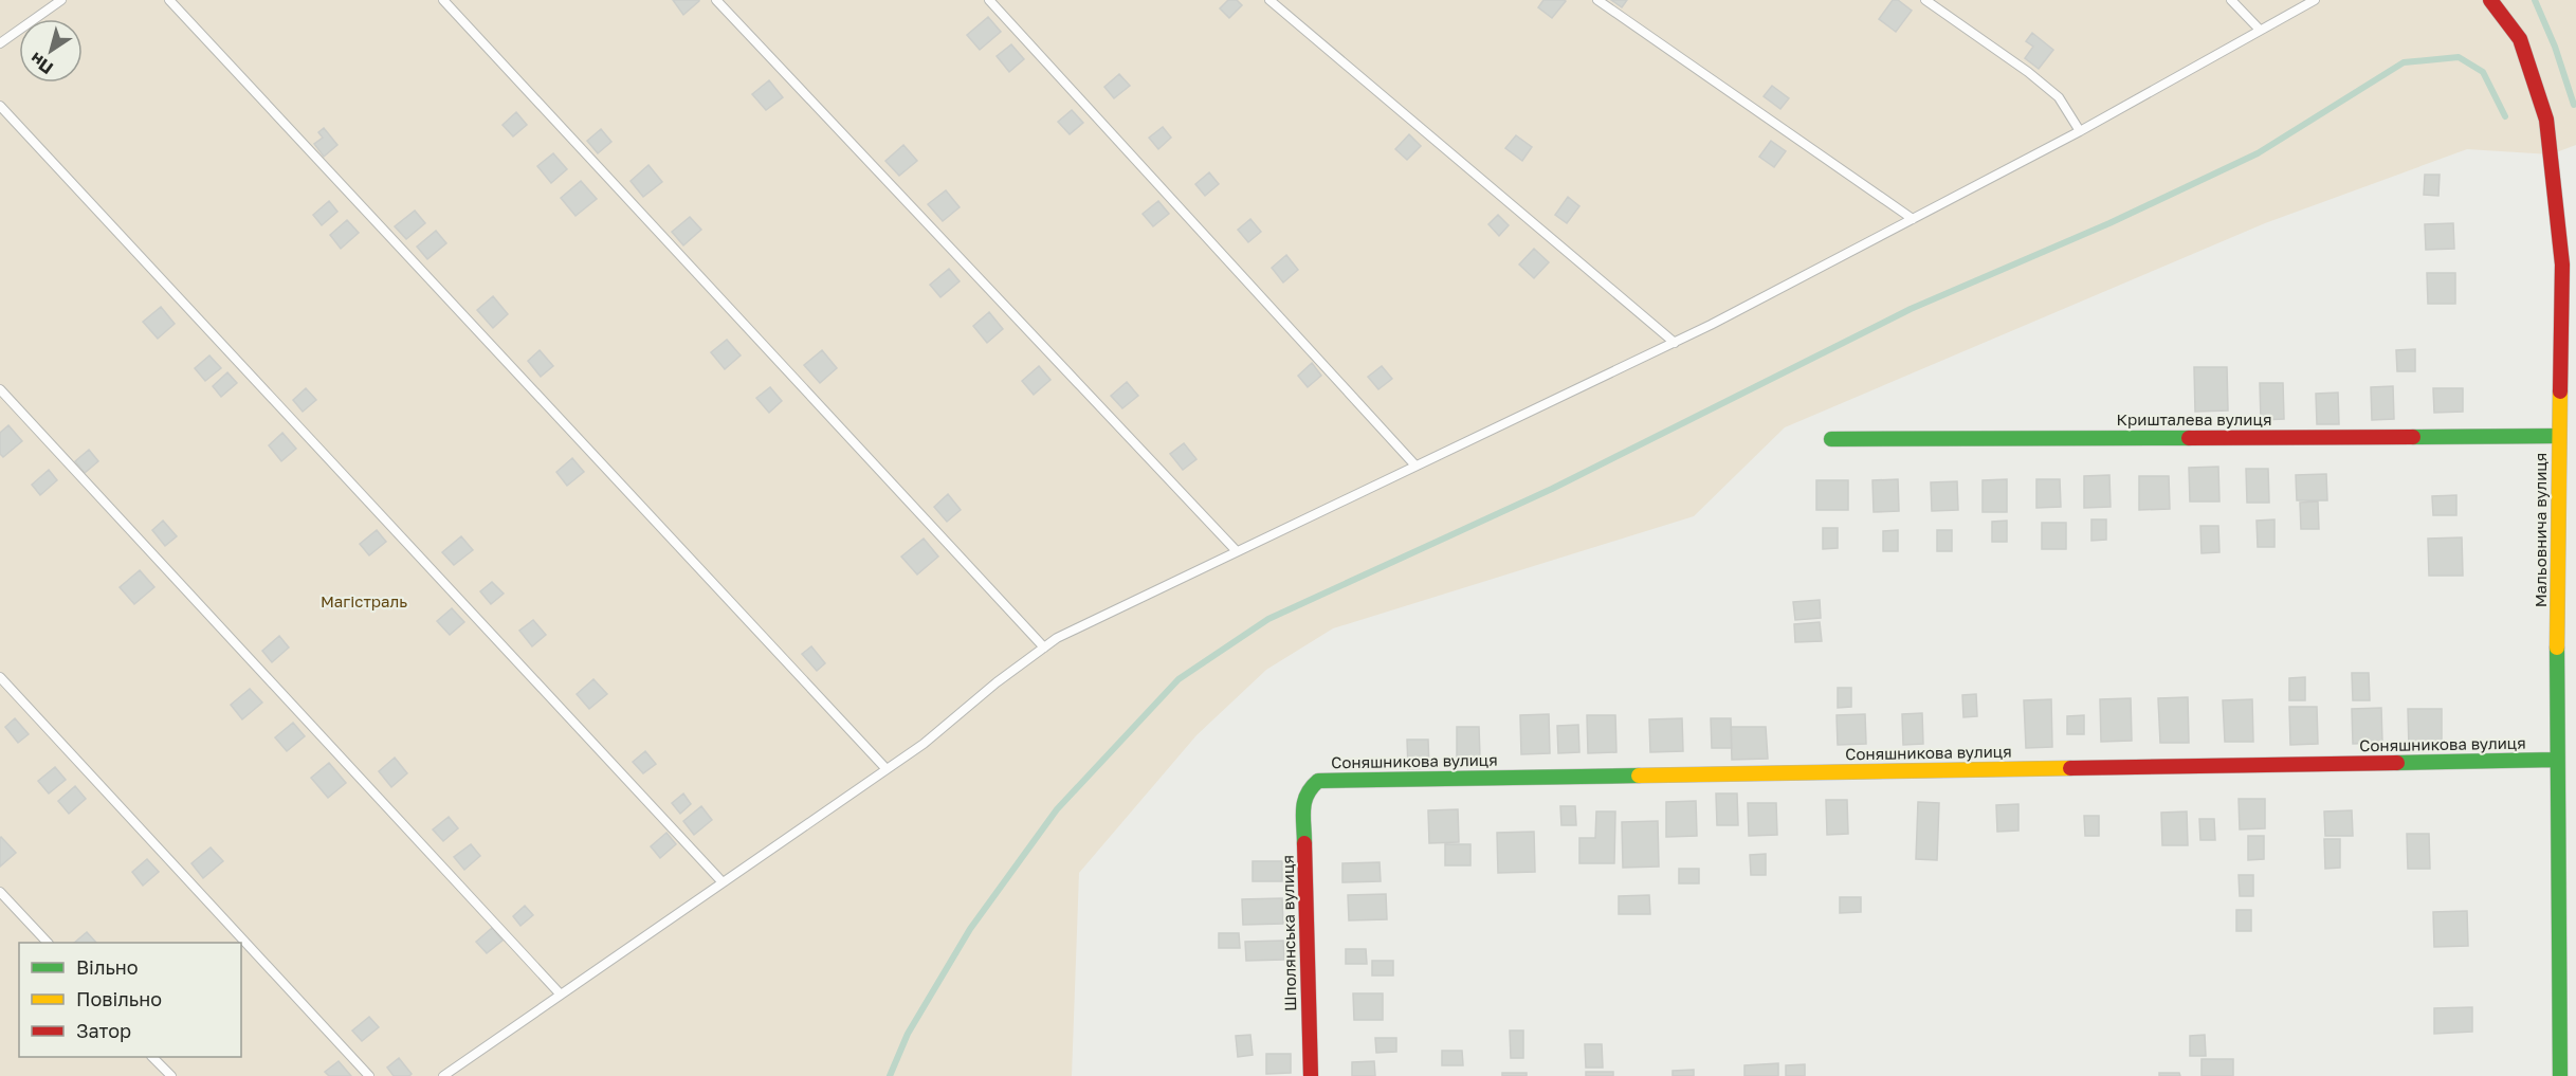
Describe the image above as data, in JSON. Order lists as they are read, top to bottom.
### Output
{
  "streets": {
    "street": [
      "Кришталева вулиця",
      "Мальовнича вулиця",
      "Соняшникова вулиця",
      "Шполянська вулиця"
    ]
  },
  "crossings": [
    ["Кришталева вулиця", "Мальовнича вулиця"],
    ["Мальовнича вулиця", "Соняшникова вулиця"],
    ["Соняшникова вулиця", "Шполянська вулиця"]
  ],
  "parks": ["Магістраль"],
  "legend": ["Вільно", "Повільно", "Затор"],
  "north": "bottom left"
}
